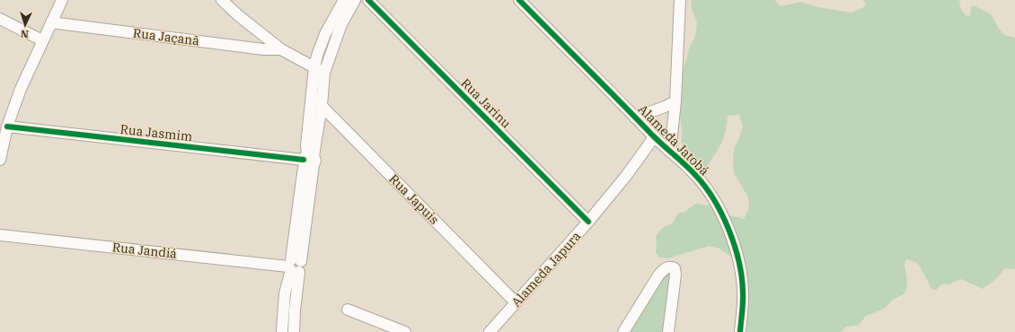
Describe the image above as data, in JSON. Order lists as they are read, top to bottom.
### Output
{
  "streets": {
    "street": [
      "Rua Jaçanã",
      "Rua Jarinu",
      "Rua Jasmim",
      "Alameda Jatobá",
      "Rua Japuis",
      "Rua Jandiá",
      "Alameda Japura"
    ]
  },
  "crossings": [
    ["Rua Jarinu", "Alameda Japura"],
    ["Alameda Jatobá", "Alameda Japura"],
    ["Rua Japuis", "Alameda Japura"]
  ],
  "north": "bottom"
}
